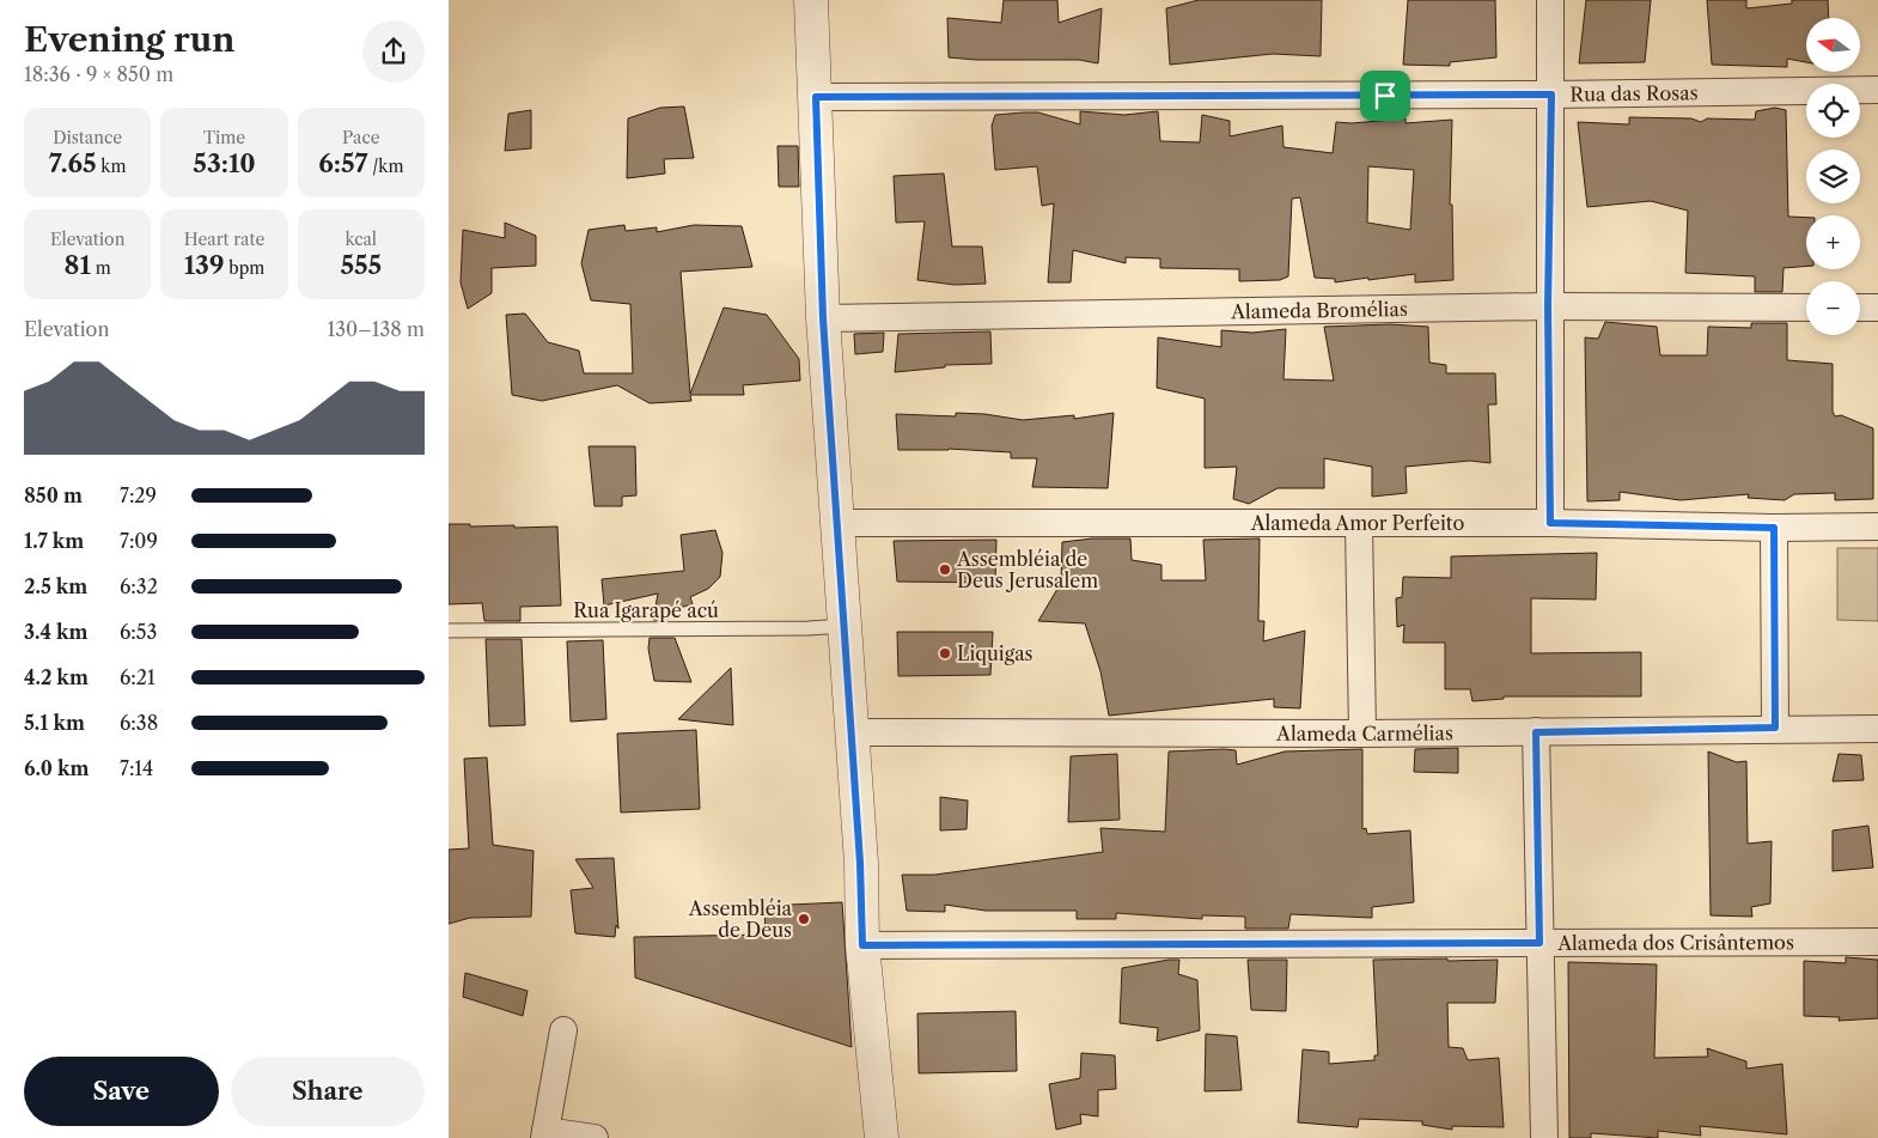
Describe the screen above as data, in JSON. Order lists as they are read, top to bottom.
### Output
{
  "streets": {
    "street": [
      "Rua das Rosas",
      "Alameda Bromélias",
      "Alameda Amor Perfeito",
      "Alameda Carmélias",
      "Alameda dos Crisântemos"
    ],
    "lane": ["Rua Igarapé acú"]
  },
  "places": ["Assembléia de Deus Jerusalem", "Liquigas", "Assembléia de Deus"],
  "north": "left",
  "page": {
    "heading": ["Evening run", "18:36 · 9 × 850 m"],
    "map_buttons": ["+", "−"],
    "stats": [
      ["Distance", "7.65 km"],
      ["Time", "53:10"],
      ["Pace", "6:57 /km"],
      ["Elevation", "81 m"],
      ["Heart rate", "139 bpm"],
      ["kcal", "555"]
    ],
    "chart": ["Elevation", "130–138 m"],
    "list": [
      {
        "name": "850 m",
        "note": "7:29"
      },
      {
        "name": "1.7 km",
        "note": "7:09"
      },
      {
        "name": "2.5 km",
        "note": "6:32"
      },
      {
        "name": "3.4 km",
        "note": "6:53"
      },
      {
        "name": "4.2 km",
        "note": "6:21"
      },
      {
        "name": "5.1 km",
        "note": "6:38"
      },
      {
        "name": "6.0 km",
        "note": "7:14"
      }
    ],
    "buttons": ["Save", "Share"]
  }
}
